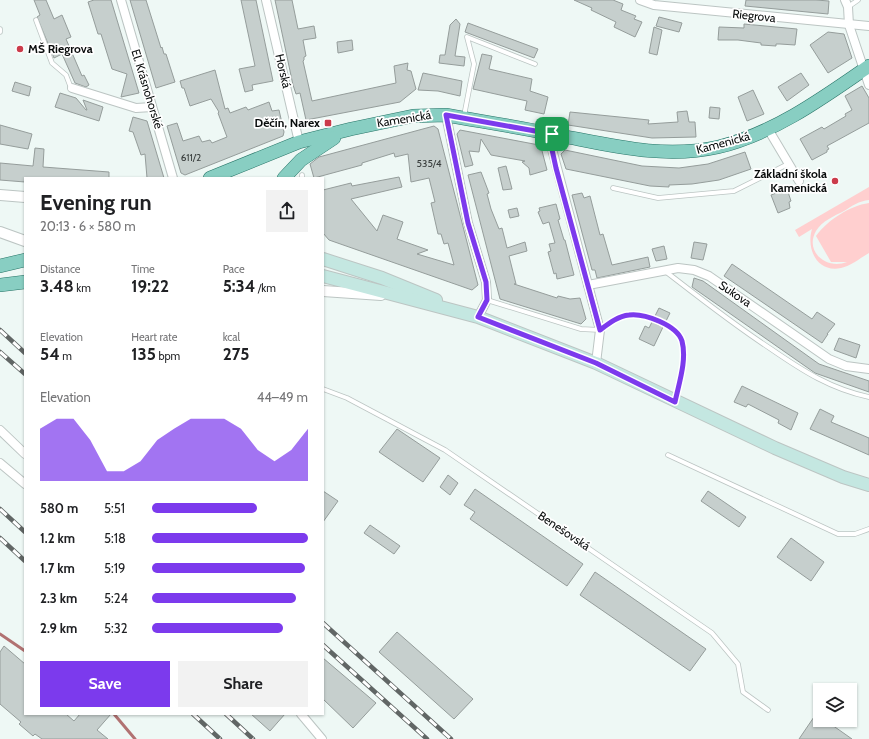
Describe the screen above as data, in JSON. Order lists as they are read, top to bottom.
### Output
{
  "streets": {
    "main road": ["Kamenická"],
    "street": [
      "Riegrova",
      "Horská",
      "El. Krásnohorské",
      "Sukova"
    ],
    "lane": ["Benešovská"]
  },
  "crossings": [
    ["Horská", "Kamenická"]
  ],
  "places": {
    "other": ["MŠ Riegrova", "Základní škola Kamenická"],
    "transit": ["Děčín, Narex"]
  },
  "house_numbers": ["611/2", "535/4"],
  "page": {
    "heading": ["Evening run", "20:13 · 6 × 580 m"],
    "stats": [
      ["Distance", "3.48 km"],
      ["Time", "19:22"],
      ["Pace", "5:34 /km"],
      ["Elevation", "54 m"],
      ["Heart rate", "135 bpm"],
      ["kcal", "275"]
    ],
    "chart": ["Elevation", "44–49 m"],
    "list": [
      {
        "name": "580 m",
        "note": "5:51"
      },
      {
        "name": "1.2 km",
        "note": "5:18"
      },
      {
        "name": "1.7 km",
        "note": "5:19"
      },
      {
        "name": "2.3 km",
        "note": "5:24"
      },
      {
        "name": "2.9 km",
        "note": "5:32"
      }
    ],
    "buttons": ["Save", "Share"]
  }
}
